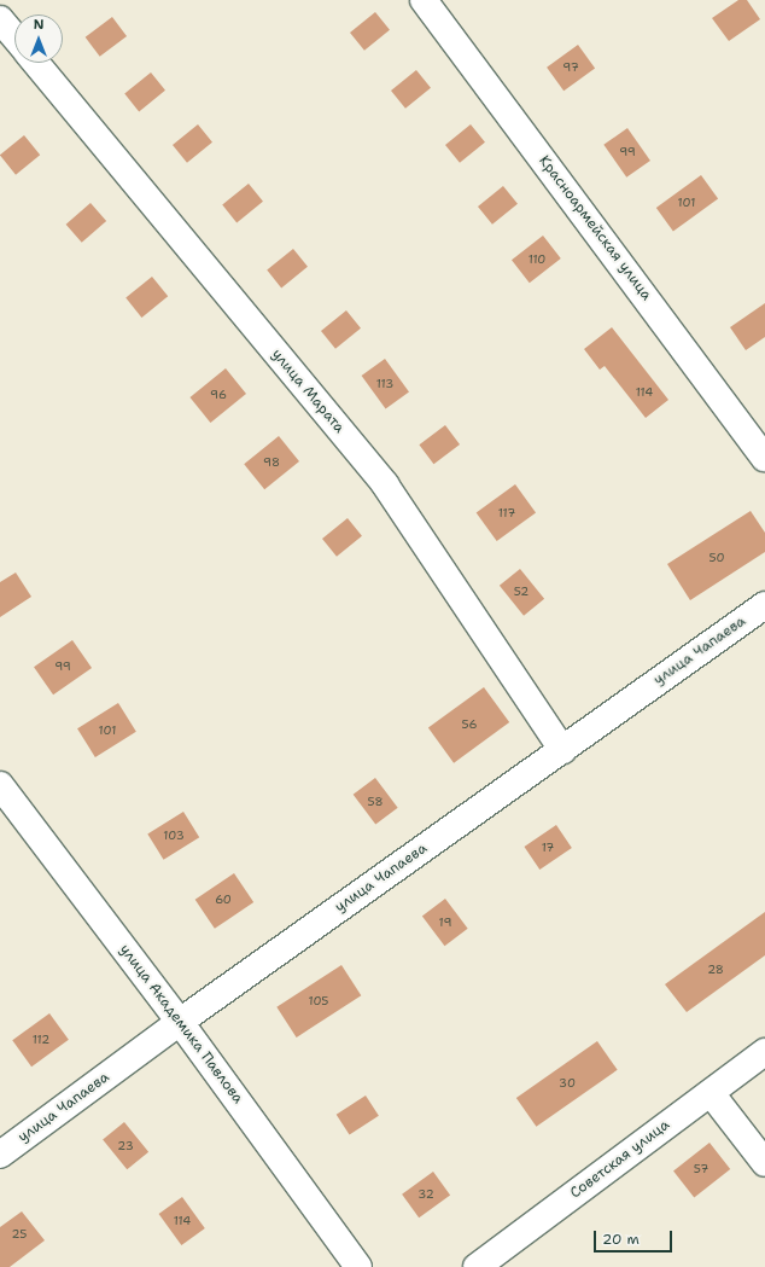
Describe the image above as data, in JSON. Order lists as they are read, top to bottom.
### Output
{
  "streets": {
    "street": [
      "Красноармейская улица",
      "улица Марата",
      "улица Чапаева",
      "улица Академика Павлова",
      "Советская улица"
    ]
  },
  "crossings": [
    ["улица Марата", "улица Чапаева"],
    ["улица Чапаева", "улица Академика Павлова"]
  ],
  "house_numbers": [
    "97",
    "99",
    "101",
    "110",
    "113",
    "114",
    "96",
    "98",
    "117",
    "50",
    "52",
    "99",
    "56",
    "101",
    "58",
    "103",
    "17",
    "60",
    "19",
    "28",
    "105",
    "112",
    "30",
    "23",
    "57",
    "32",
    "114",
    "25"
  ],
  "scale_bar": "20 m",
  "north": "top"
}
